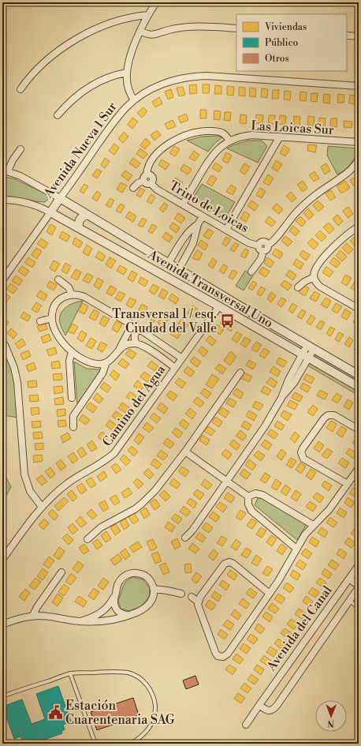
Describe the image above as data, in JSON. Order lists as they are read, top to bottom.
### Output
{
  "streets": {
    "street": [
      "Las Loicas Sur",
      "Avenida Nueva 1 Sur",
      "Trino de Loicas",
      "Avenida Transversal Uno",
      "Camino del Agua",
      "Avenida del Canal"
    ]
  },
  "crossings": [
    ["Las Loicas Sur", "Trino de Loicas"],
    ["Avenida Nueva 1 Sur", "Avenida Transversal Uno"],
    ["Avenida Transversal Uno", "Camino del Agua"]
  ],
  "places": {
    "bus stop": ["Transversal 1 / esq. Ciudad del Valle"],
    "public building": ["Estación Cuarentenaria SAG"]
  },
  "legend": ["Viviendas", "Público", "Otros"],
  "north": "bottom"
}
